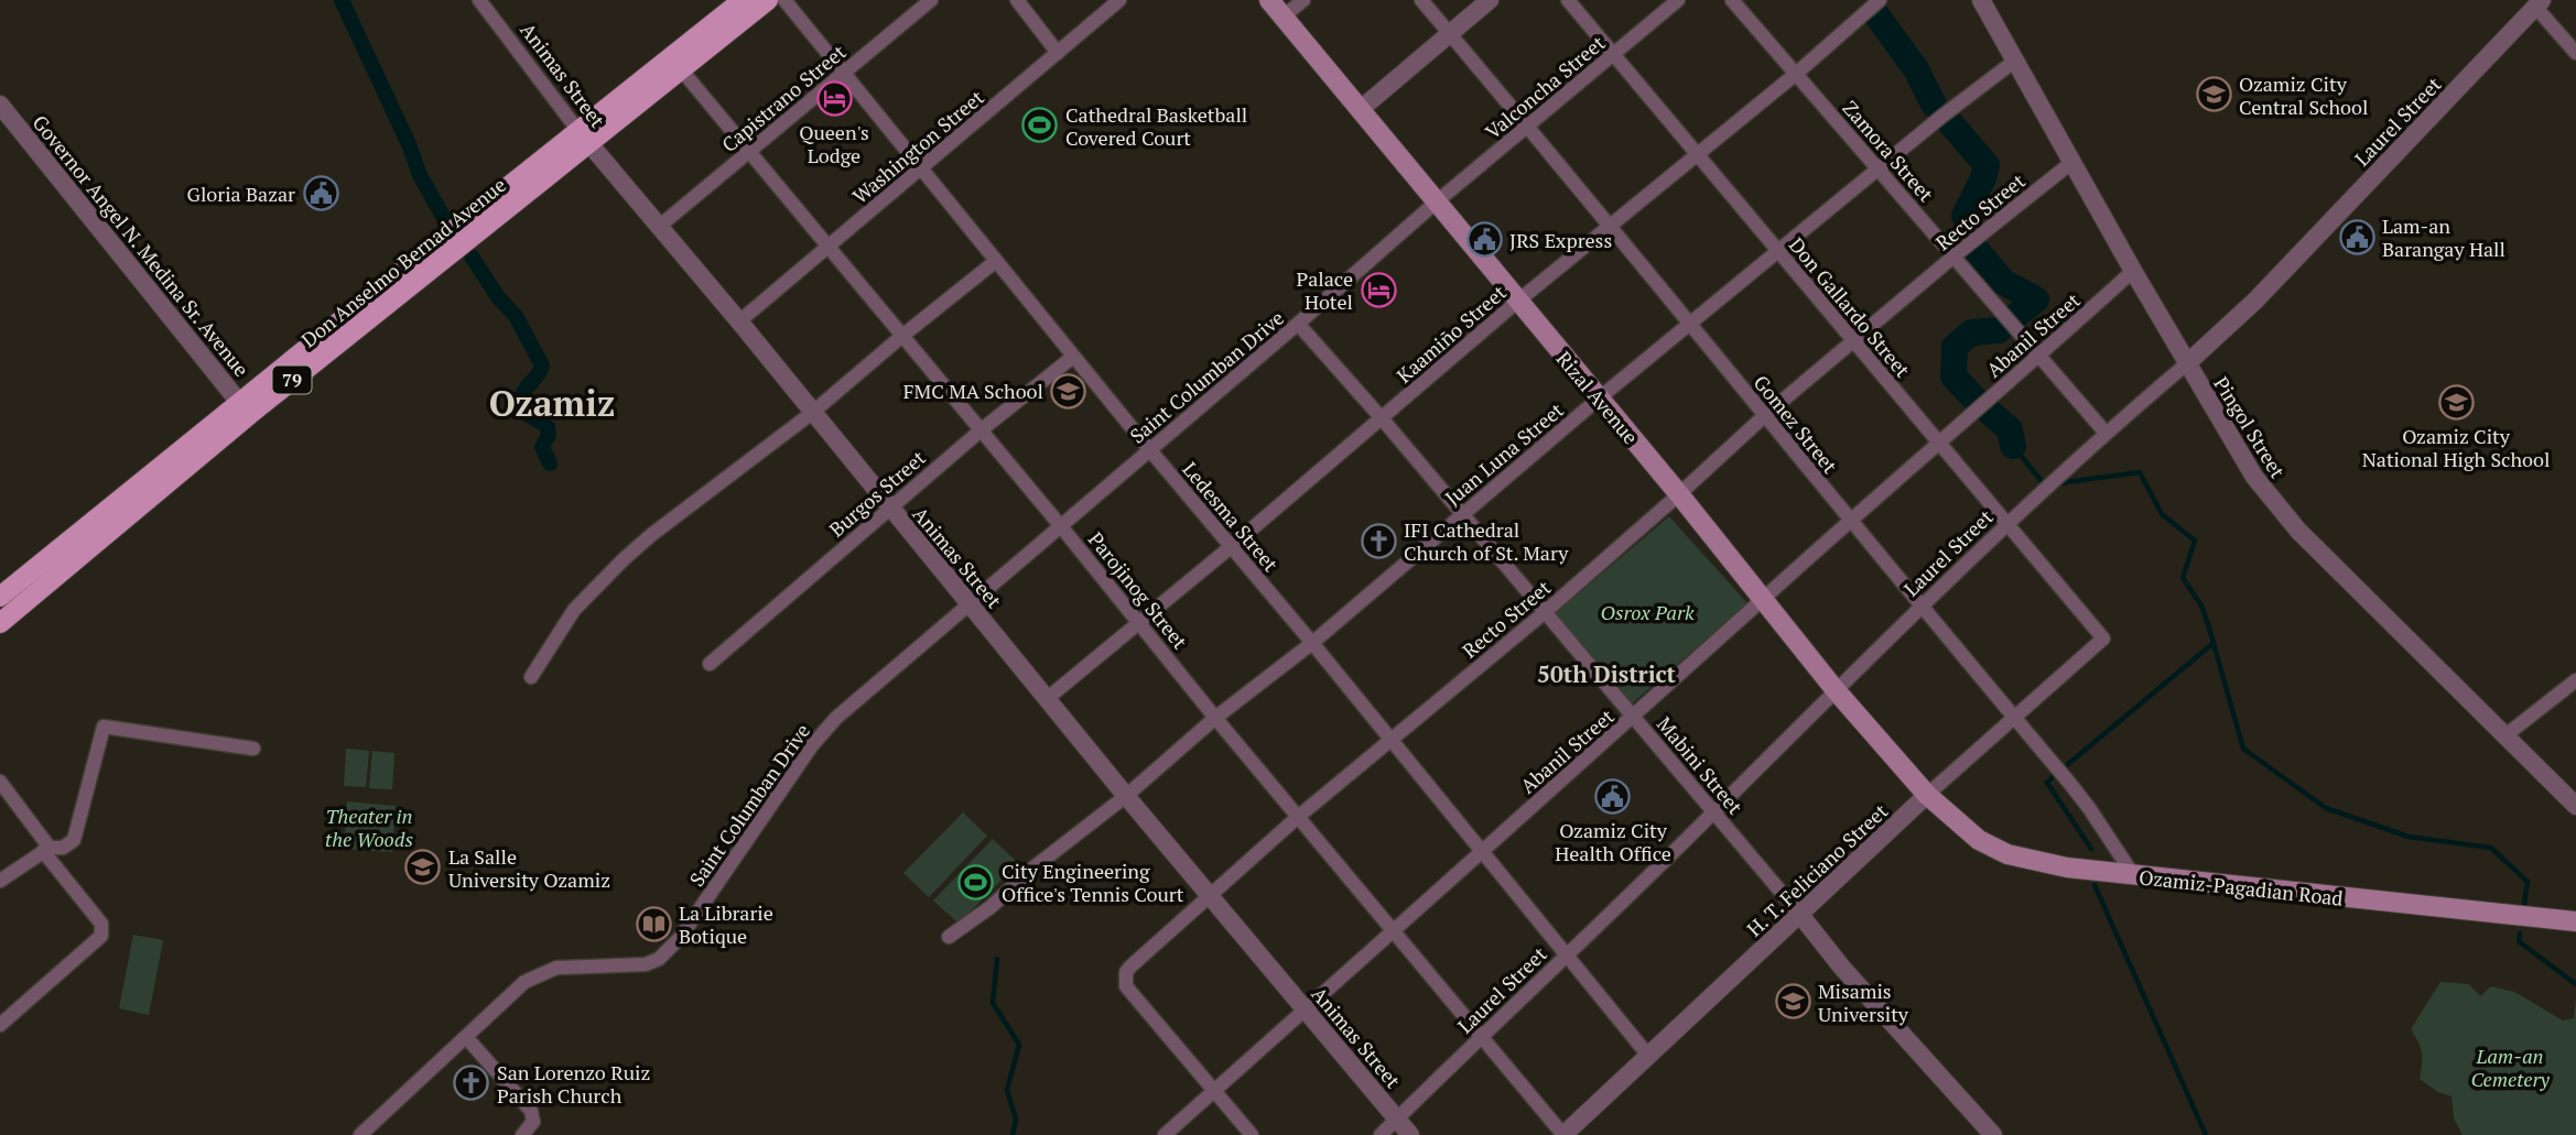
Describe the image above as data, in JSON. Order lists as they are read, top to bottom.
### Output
{
  "streets": {
    "main road": [
      "Don Anselmo Bernad Avenue",
      "79",
      "Rizal Avenue",
      "Ozamiz-Pagadian Road"
    ],
    "street": [
      "Animas Street",
      "Valconcha Street",
      "Capistrano Street",
      "Laurel Street",
      "Washington Street",
      "Zamora Street",
      "Recto Street",
      "Governor Angel N. Medina Sr. Avenue",
      "Don Gallardo Street",
      "Kaamiño Street",
      "Abanil Street",
      "Saint Columban Drive",
      "Gomez Street",
      "Pingol Street",
      "Juan Luna Street",
      "Burgos Street",
      "Ledesma Street",
      "Parojinog Street",
      "Mabini Street",
      "H. T. Feliciano Street"
    ]
  },
  "crossings": [
    ["Animas Street", "Capistrano Street"],
    ["Animas Street", "Laurel Street"],
    ["Animas Street", "Washington Street"],
    ["Animas Street", "Recto Street"],
    ["Animas Street", "Don Anselmo Bernad Avenue"],
    ["Animas Street", "Kaamiño Street"],
    ["Animas Street", "Abanil Street"],
    ["Animas Street", "Saint Columban Drive"],
    ["Animas Street", "Juan Luna Street"],
    ["Animas Street", "Burgos Street"],
    ["Valconcha Street", "Don Gallardo Street"],
    ["Valconcha Street", "Saint Columban Drive"],
    ["Valconcha Street", "Rizal Avenue"],
    ["Valconcha Street", "Gomez Street"],
    ["Capistrano Street", "Ledesma Street"],
    ["Capistrano Street", "Parojinog Street"],
    ["Laurel Street", "Zamora Street"],
    ["Laurel Street", "Don Gallardo Street"],
    ["Laurel Street", "Rizal Avenue"],
    ["Laurel Street", "Gomez Street"],
    ["Laurel Street", "Pingol Street"],
    ["Laurel Street", "Ledesma Street"],
    ["Laurel Street", "Parojinog Street"],
    ["Laurel Street", "Mabini Street"],
    ["Washington Street", "Ledesma Street"],
    ["Washington Street", "Parojinog Street"],
    ["Zamora Street", "Recto Street"],
    ["Zamora Street", "Kaamiño Street"],
    ["Zamora Street", "Abanil Street"],
    ["Zamora Street", "Juan Luna Street"],
    ["Recto Street", "Don Gallardo Street"],
    ["Recto Street", "Abanil Street"],
    ["Recto Street", "Rizal Avenue"],
    ["Recto Street", "Gomez Street"],
    ["Recto Street", "Pingol Street"],
    ["Recto Street", "Ledesma Street"],
    ["Recto Street", "Parojinog Street"],
    ["Recto Street", "Mabini Street"],
    ["Governor Angel N. Medina Sr. Avenue", "Don Anselmo Bernad Avenue"],
    ["Don Anselmo Bernad Avenue", "Parojinog Street"],
    ["Don Gallardo Street", "Kaamiño Street"],
    ["Don Gallardo Street", "Abanil Street"],
    ["Don Gallardo Street", "Juan Luna Street"],
    ["Don Gallardo Street", "H. T. Feliciano Street"],
    ["Kaamiño Street", "Rizal Avenue"],
    ["Kaamiño Street", "Gomez Street"],
    ["Kaamiño Street", "Ledesma Street"],
    ["Kaamiño Street", "Parojinog Street"],
    ["Kaamiño Street", "Mabini Street"],
    ["Abanil Street", "Rizal Avenue"],
    ["Abanil Street", "Gomez Street"],
    ["Abanil Street", "Pingol Street"],
    ["Abanil Street", "Ledesma Street"],
    ["Abanil Street", "Parojinog Street"],
    ["Abanil Street", "Mabini Street"],
    ["Saint Columban Drive", "Rizal Avenue"],
    ["Saint Columban Drive", "Ledesma Street"],
    ["Saint Columban Drive", "Parojinog Street"],
    ["Saint Columban Drive", "Mabini Street"],
    ["Rizal Avenue", "Juan Luna Street"],
    ["Rizal Avenue", "H. T. Feliciano Street"],
    ["Rizal Avenue", "Ozamiz-Pagadian Road"],
    ["Gomez Street", "Juan Luna Street"],
    ["Gomez Street", "H. T. Feliciano Street"],
    ["Gomez Street", "Ozamiz-Pagadian Road"],
    ["Pingol Street", "Juan Luna Street"],
    ["Juan Luna Street", "Ledesma Street"],
    ["Juan Luna Street", "Parojinog Street"],
    ["Juan Luna Street", "Mabini Street"],
    ["Burgos Street", "Ledesma Street"],
    ["Burgos Street", "Parojinog Street"],
    ["Ledesma Street", "H. T. Feliciano Street"],
    ["Parojinog Street", "H. T. Feliciano Street"],
    ["Mabini Street", "H. T. Feliciano Street"],
    ["H. T. Feliciano Street", "Ozamiz-Pagadian Road"]
  ],
  "districts": ["Ozamiz", "50th District"],
  "parks": ["Osrox Park", "Theater in the Woods", "Lam-an Cemetery"],
  "places": {
    "school or university": [
      "Ozamiz City Central School",
      "FMC MA School",
      "Ozamiz City National High School",
      "La Salle University Ozamiz",
      "Misamis University"
    ],
    "hotel": ["Queen's Lodge", "Palace Hotel"],
    "sports": ["Cathedral Basketball Covered Court", "City Engineering Office's Tennis Court"],
    "public building": [
      "Gloria Bazar",
      "Lam-an Barangay Hall",
      "JRS Express",
      "Ozamiz City Health Office"
    ],
    "church": ["IFI Cathedral Church of St. Mary", "San Lorenzo Ruiz Parish Church"],
    "library": ["La Librarie Botique"]
  }
}
